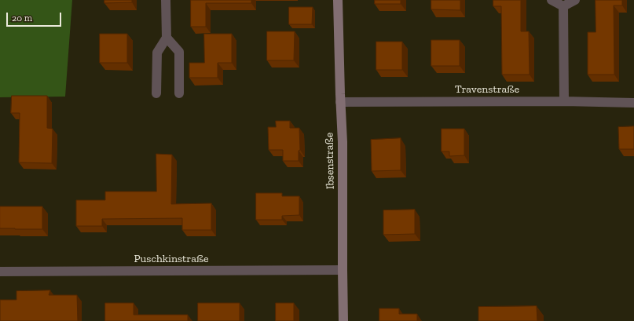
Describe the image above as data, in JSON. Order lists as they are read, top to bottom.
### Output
{
  "streets": {
    "street": ["Travenstraße", "Ibsenstraße", "Puschkinstraße"]
  },
  "crossings": [
    ["Travenstraße", "Ibsenstraße"],
    ["Ibsenstraße", "Puschkinstraße"]
  ],
  "scale_bar": "20 m"
}
